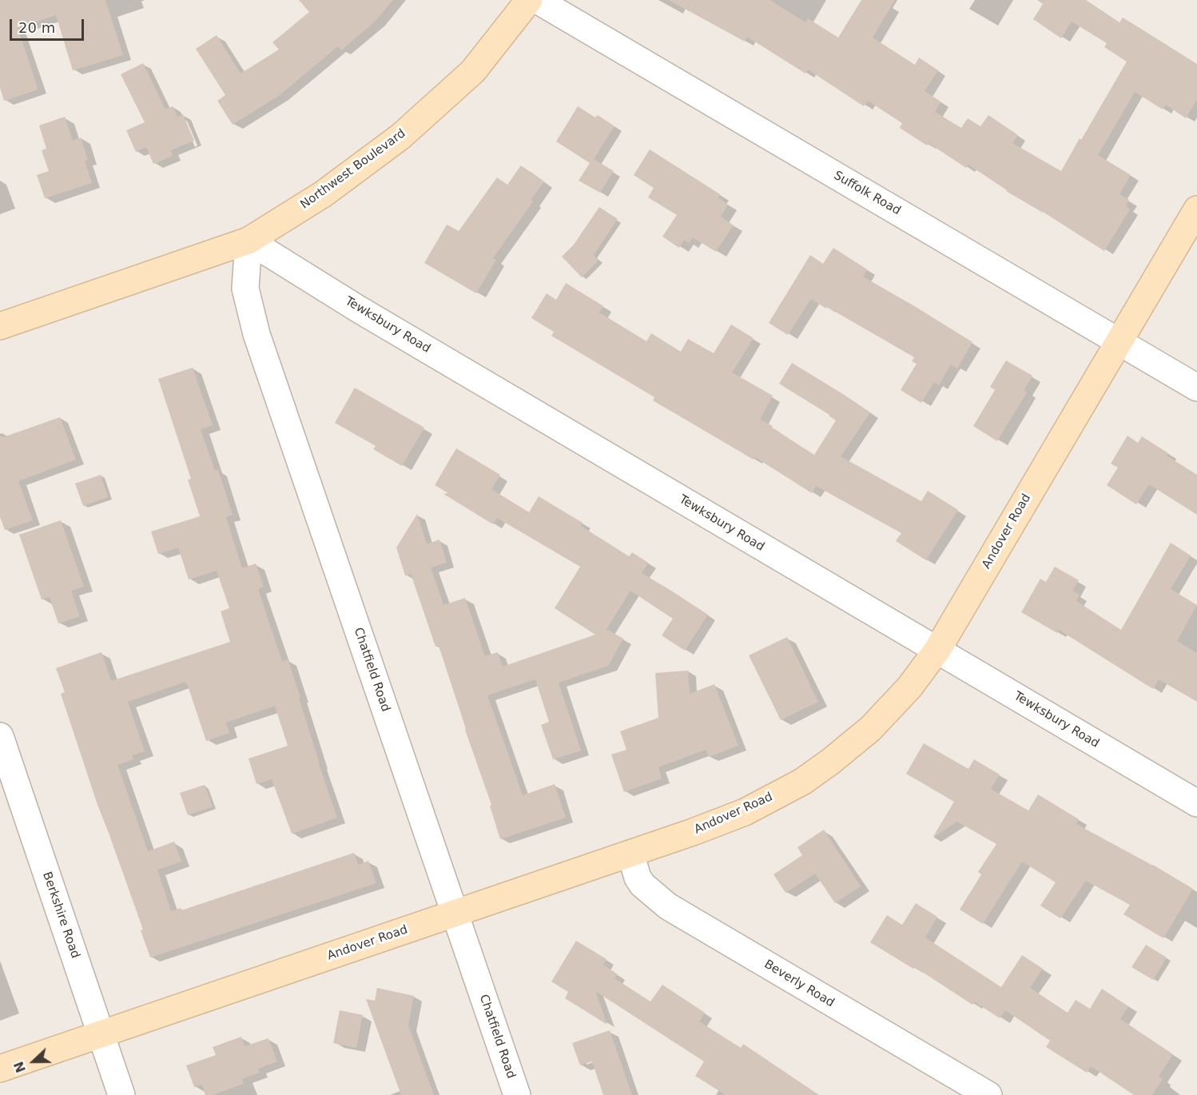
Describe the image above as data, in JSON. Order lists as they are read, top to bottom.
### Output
{
  "streets": {
    "street": [
      "Northwest Boulevard",
      "Suffolk Road",
      "Tewksbury Road",
      "Andover Road",
      "Chatfield Road",
      "Berkshire Road",
      "Beverly Road"
    ]
  },
  "crossings": [
    ["Northwest Boulevard", "Tewksbury Road"],
    ["Northwest Boulevard", "Chatfield Road"],
    ["Suffolk Road", "Andover Road"],
    ["Tewksbury Road", "Andover Road"],
    ["Tewksbury Road", "Chatfield Road"],
    ["Andover Road", "Chatfield Road"],
    ["Andover Road", "Berkshire Road"],
    ["Andover Road", "Beverly Road"]
  ],
  "scale_bar": "20 m",
  "north": "left"
}
